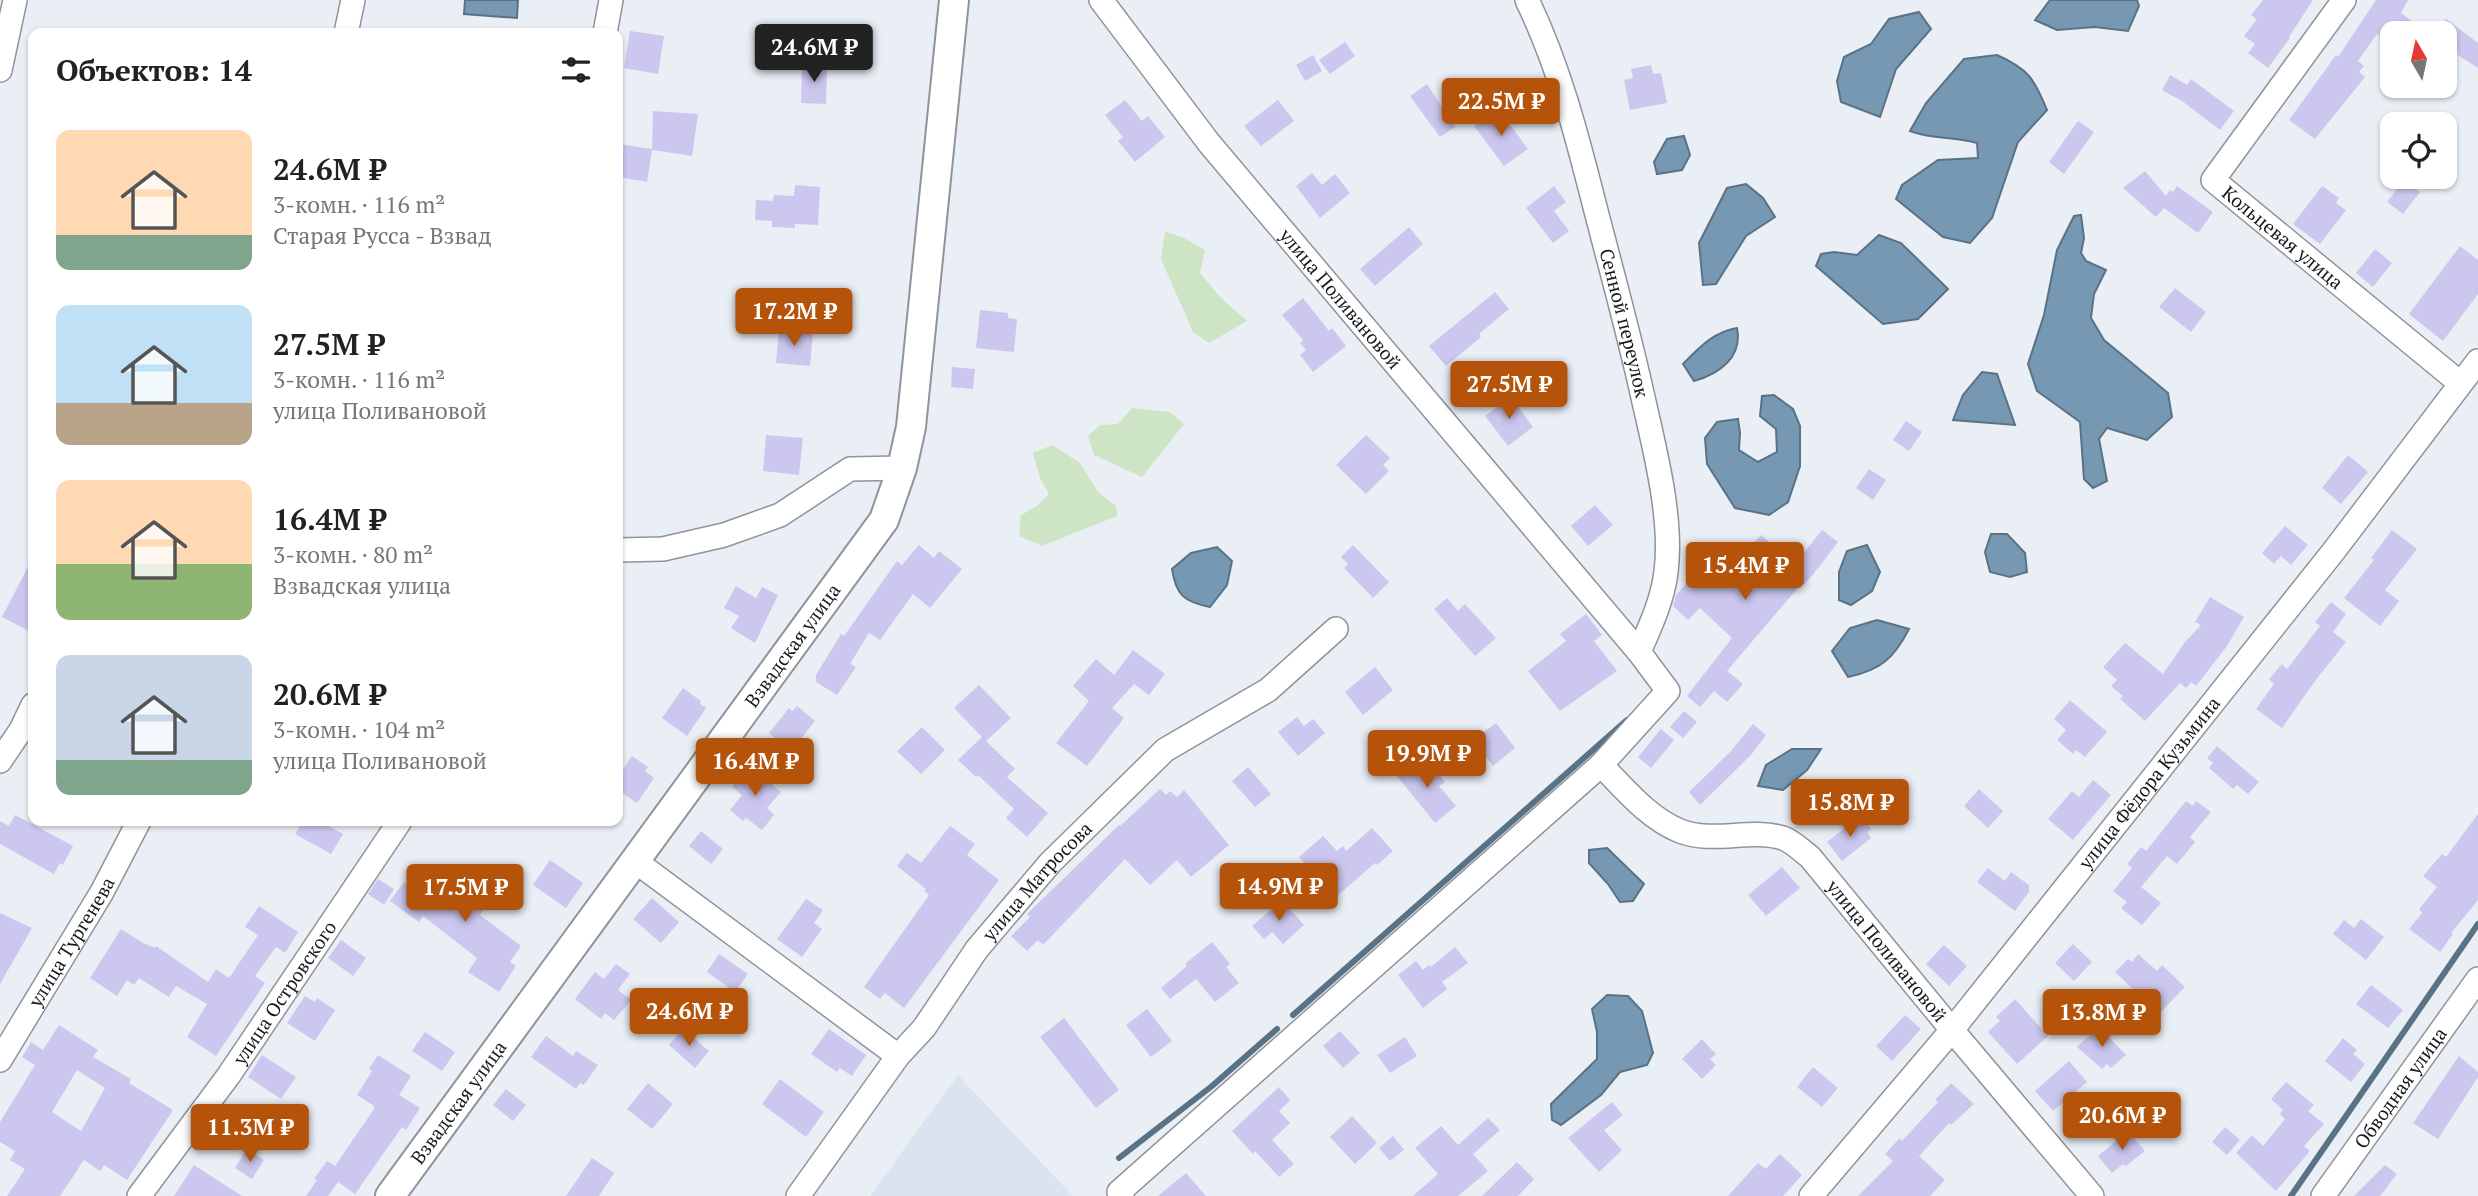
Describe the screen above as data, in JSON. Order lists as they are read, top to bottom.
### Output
{
  "streets": {
    "street": [
      "Кольцевая улица",
      "улица Поливановой",
      "Сенной переулок",
      "Взвадская улица",
      "улица Фёдора Кузьмина",
      "улица Матросова",
      "улица Тургенева",
      "улица Островского",
      "Обводная улица"
    ]
  },
  "crossings": [
    ["Кольцевая улица", "улица Фёдора Кузьмина"],
    ["улица Поливановой", "Сенной переулок"],
    ["улица Поливановой", "улица Фёдора Кузьмина"]
  ],
  "north": "top",
  "page": {
    "price": [
      "24.6M ₽",
      "22.5M ₽",
      "17.2M ₽",
      "27.5M ₽",
      "15.4M ₽",
      "19.9M ₽",
      "16.4M ₽",
      "15.8M ₽",
      "14.9M ₽",
      "17.5M ₽",
      "24.6M ₽",
      "13.8M ₽",
      "20.6M ₽",
      "11.3M ₽"
    ],
    "heading": "Объектов: 14",
    "list": [
      {
        "name": "24.6M ₽",
        "note": "3-комн. · 116 m² · Старая Русса - Взвад"
      },
      {
        "name": "27.5M ₽",
        "note": "3-комн. · 116 m² · улица Поливановой"
      },
      {
        "name": "16.4M ₽",
        "note": "3-комн. · 80 m² · Взвадская улица"
      },
      {
        "name": "20.6M ₽",
        "note": "3-комн. · 104 m² · улица Поливановой"
      }
    ]
  }
}
